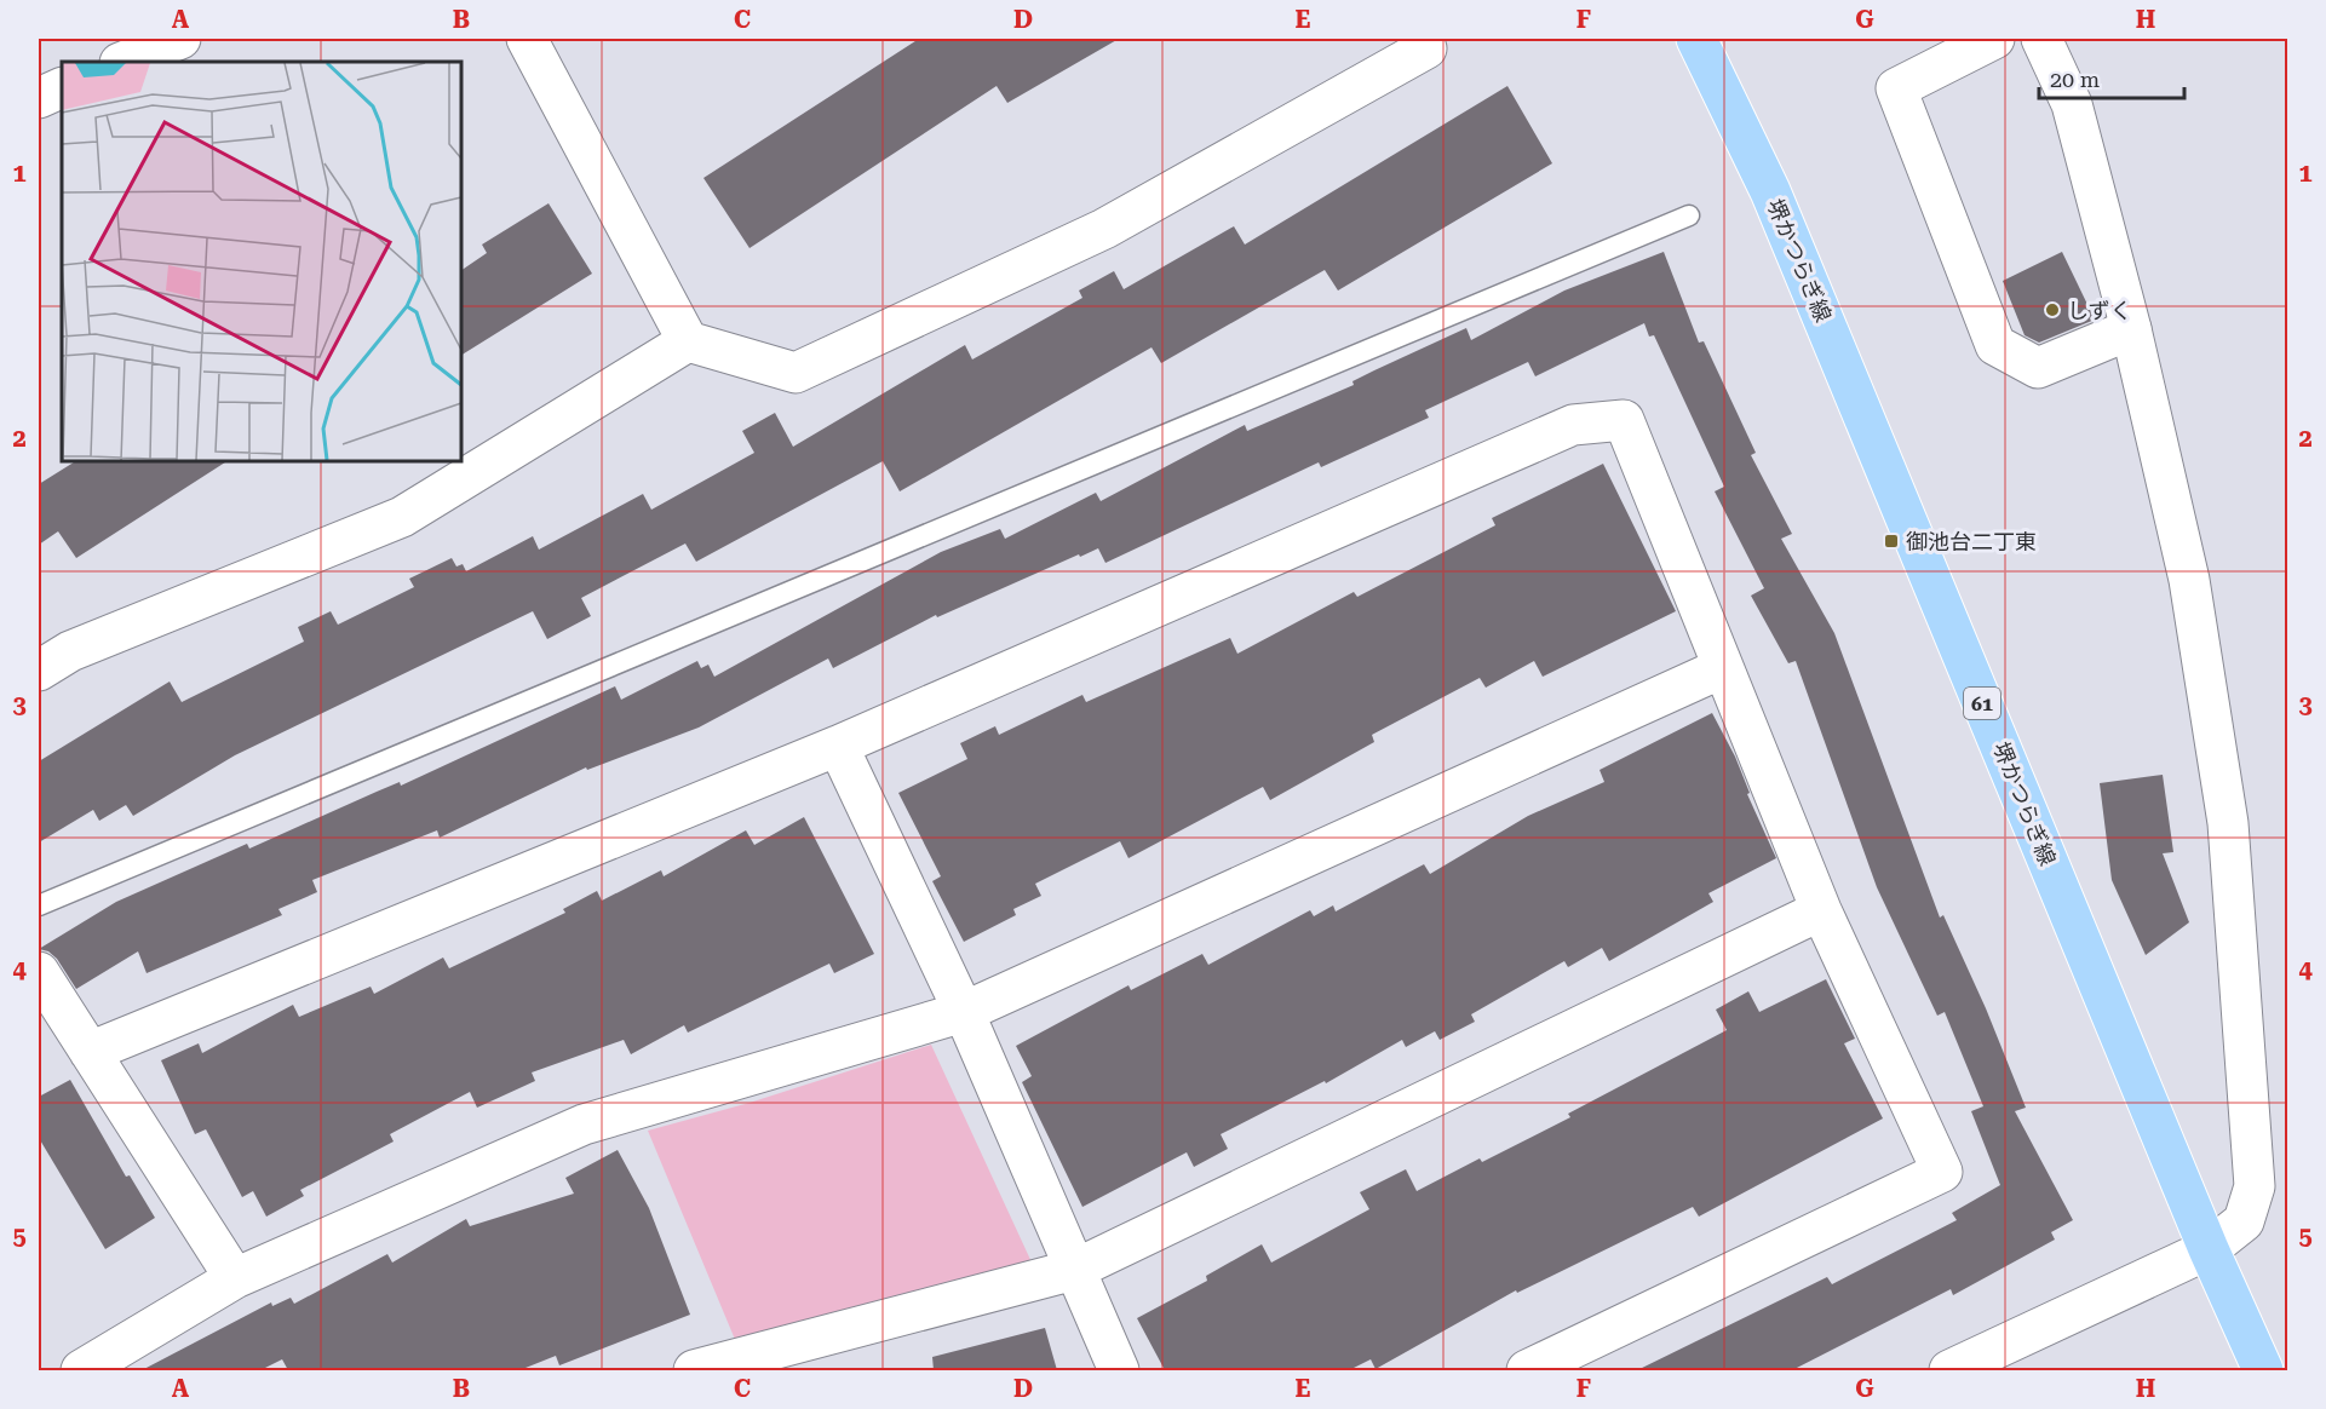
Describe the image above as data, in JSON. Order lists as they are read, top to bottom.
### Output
{
  "streets": {
    "main road": ["堺かつらぎ線", "61"]
  },
  "places": {
    "other": ["しずく"],
    "transit": ["御池台二丁東"]
  },
  "scale_bar": "20 m",
  "grid": {
    "columns": [
      "A",
      "B",
      "C",
      "D",
      "E",
      "F",
      "G",
      "H"
    ],
    "rows": [
      "1",
      "2",
      "3",
      "4",
      "5"
    ]
  }
}
